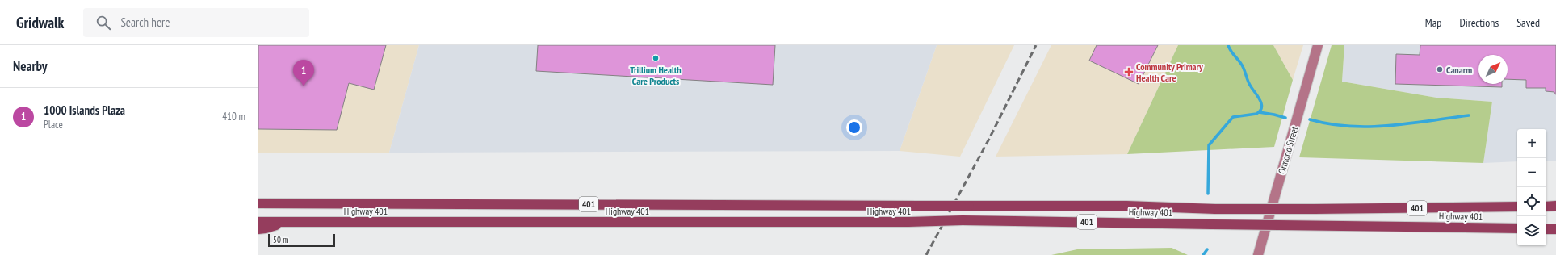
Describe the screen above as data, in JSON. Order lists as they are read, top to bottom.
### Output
{
  "streets": {
    "highway": ["401", "Highway 401"],
    "street": ["Ormond Street"]
  },
  "places": {
    "other": ["Trillium Health Care Products", "Canarm"],
    "health": ["Community Primary Health Care"]
  },
  "scale_bar": "50 m",
  "north": "top right",
  "page": {
    "header": "Gridwalk",
    "search": "Search here",
    "nav": ["Map", "Directions", "Saved"],
    "heading": "Nearby",
    "pins": "1",
    "list": [
      {
        "mark": "1",
        "name": "1000 Islands Plaza",
        "note": "Place",
        "value": "410 m"
      }
    ],
    "map_buttons": ["+", "−"],
    "scale": "50 m"
  }
}
